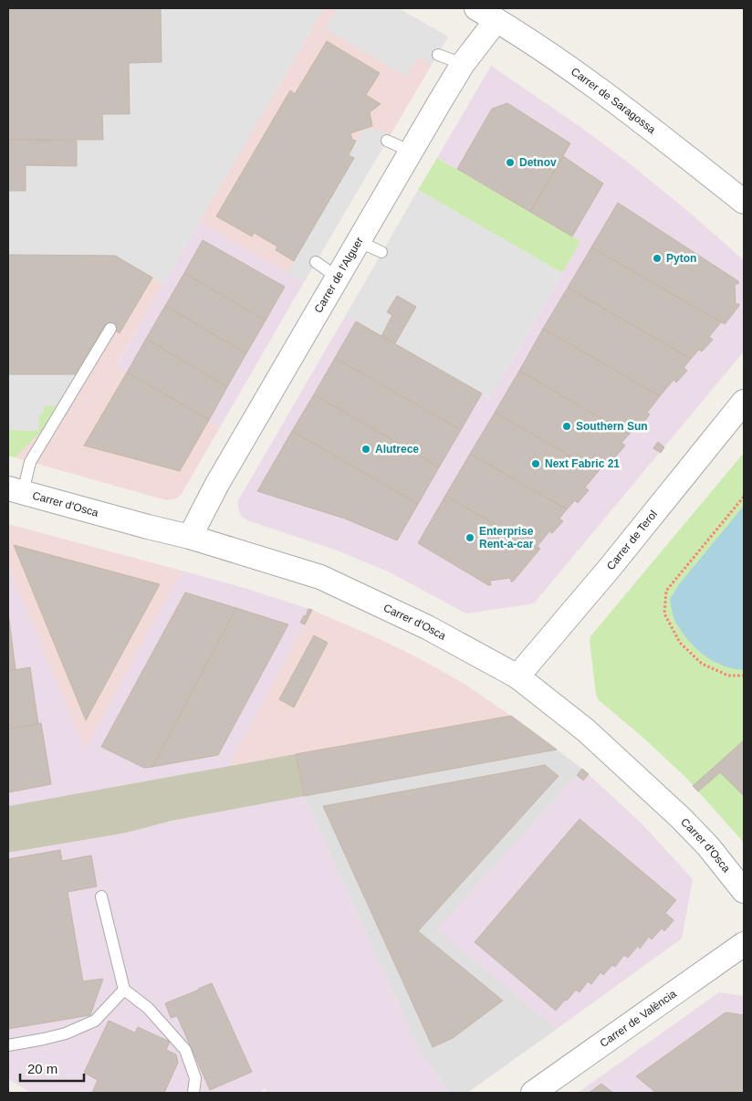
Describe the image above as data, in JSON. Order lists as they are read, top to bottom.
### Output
{
  "streets": {
    "street": [
      "Carrer de Saragossa",
      "Carrer de l'Alguer",
      "Carrer d'Osca",
      "Carrer de Terol",
      "Carrer de València"
    ]
  },
  "crossings": [
    ["Carrer de Saragossa", "Carrer de l'Alguer"],
    ["Carrer de l'Alguer", "Carrer d'Osca"],
    ["Carrer d'Osca", "Carrer de Terol"]
  ],
  "places": [
    "Detnov",
    "Pyton",
    "Southern Sun",
    "Alutrece",
    "Next Fabric 21",
    "Enterprise Rent-a-car"
  ],
  "scale_bar": "20 m"
}
